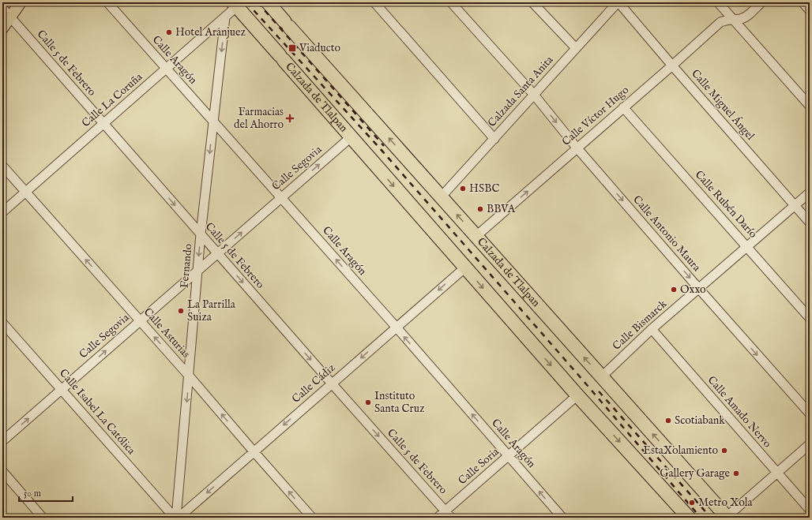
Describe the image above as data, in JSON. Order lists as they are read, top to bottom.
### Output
{
  "streets": {
    "highway": ["Calzada de Tlalpan"],
    "street": [
      "Calle Aragón",
      "Calle 5 de Febrero",
      "Calzada Santa Anita",
      "Calle La Coruña",
      "Calle Miguel Ángel",
      "Calle Víctor Hugo",
      "Calle Segovia",
      "Calle Rubén Darío",
      "Calle Antonio Maura",
      "Fernando",
      "Calle Bismarck",
      "Calle Asturias",
      "Calle Cádiz",
      "Calle Isabel La Católica",
      "Calle Amado Nervo",
      "Calle Soria"
    ]
  },
  "crossings": [
    ["Calle Aragón", "Calle La Coruña"],
    ["Calle Aragón", "Calle Segovia"],
    ["Calle Aragón", "Fernando"],
    ["Calle Aragón", "Calle Cádiz"],
    ["Calle Aragón", "Calle Soria"],
    ["Calle 5 de Febrero", "Calle La Coruña"],
    ["Calle 5 de Febrero", "Calle Segovia"],
    ["Calle 5 de Febrero", "Fernando"],
    ["Calle 5 de Febrero", "Calle Cádiz"],
    ["Calle 5 de Febrero", "Calle Soria"],
    ["Calzada Santa Anita", "Calzada de Tlalpan"],
    ["Calzada Santa Anita", "Calle Miguel Ángel"],
    ["Calzada Santa Anita", "Calle Antonio Maura"],
    ["Calzada de Tlalpan", "Calle La Coruña"],
    ["Calzada de Tlalpan", "Calle Víctor Hugo"],
    ["Calzada de Tlalpan", "Calle Segovia"],
    ["Calzada de Tlalpan", "Calle Bismarck"],
    ["Calzada de Tlalpan", "Calle Cádiz"],
    ["Calzada de Tlalpan", "Calle Soria"],
    ["Calle La Coruña", "Fernando"],
    ["Calle La Coruña", "Calle Asturias"],
    ["Calle Miguel Ángel", "Calle Víctor Hugo"],
    ["Calle Miguel Ángel", "Calle Bismarck"],
    ["Calle Víctor Hugo", "Calle Rubén Darío"],
    ["Calle Víctor Hugo", "Calle Antonio Maura"],
    ["Calle Segovia", "Fernando"],
    ["Calle Segovia", "Calle Asturias"],
    ["Calle Segovia", "Calle Isabel La Católica"],
    ["Calle Rubén Darío", "Calle Bismarck"],
    ["Calle Antonio Maura", "Calle Bismarck"],
    ["Fernando", "Calle Asturias"],
    ["Fernando", "Calle Cádiz"],
    ["Fernando", "Calle Isabel La Católica"],
    ["Calle Bismarck", "Calle Amado Nervo"],
    ["Calle Asturias", "Calle Cádiz"],
    ["Calle Cádiz", "Calle Isabel La Católica"]
  ],
  "one_way": [
    "Calle Aragón",
    "Calle 5 de Febrero",
    "Calle Víctor Hugo",
    "Calle Segovia",
    "Calle Antonio Maura",
    "Fernando",
    "Calle Asturias",
    "Calle Cádiz"
  ],
  "places": {
    "other": [
      "Hotel Aranjuez",
      "HSBC",
      "BBVA",
      "Oxxo",
      "La Parrilla Suiza",
      "Instituto Santa Cruz",
      "Scotiabank",
      "EstaXolamiento",
      "Gallery Garage",
      "Metro Xola"
    ],
    "transit": ["Viaducto"],
    "health": ["Farmacias del Ahorro"]
  },
  "scale_bar": "50 m"
}
